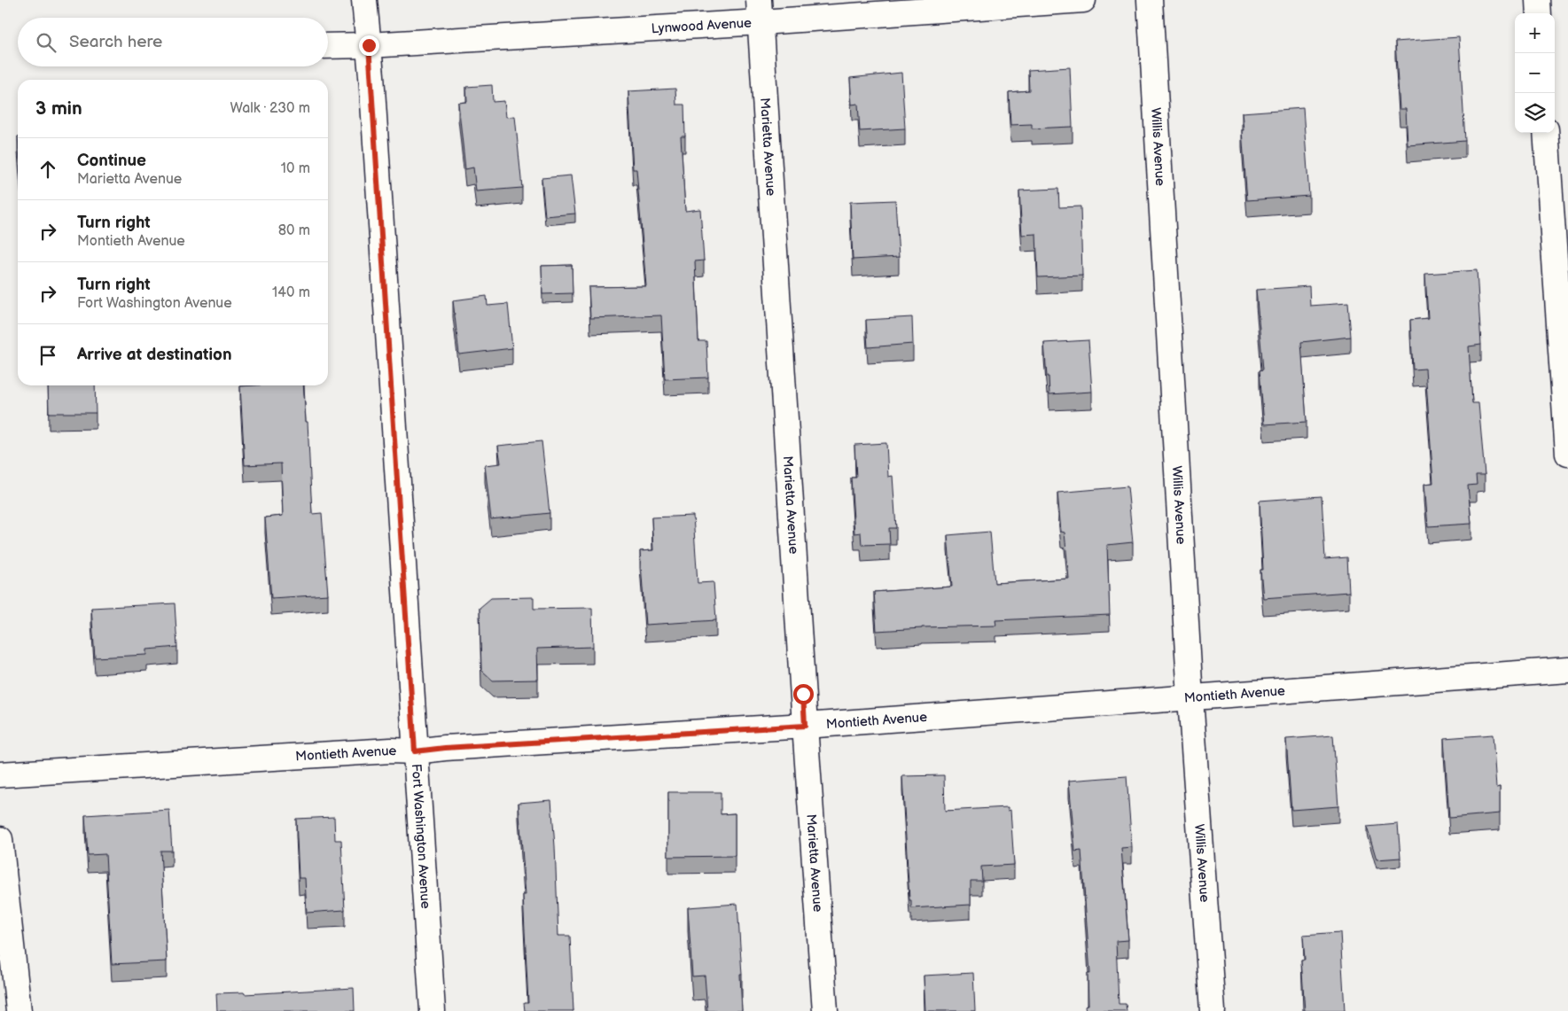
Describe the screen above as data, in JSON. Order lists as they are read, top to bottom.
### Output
{
  "streets": {
    "street": [
      "Lynwood Avenue",
      "Marietta Avenue",
      "Willis Avenue",
      "Montieth Avenue",
      "Fort Washington Avenue"
    ]
  },
  "crossings": [
    ["Lynwood Avenue", "Marietta Avenue"],
    ["Lynwood Avenue", "Fort Washington Avenue"],
    ["Marietta Avenue", "Montieth Avenue"],
    ["Willis Avenue", "Montieth Avenue"],
    ["Montieth Avenue", "Fort Washington Avenue"]
  ],
  "page": {
    "map_buttons": ["+", "−"],
    "search": "Search here",
    "heading": ["3 min", "Walk · 230 m"],
    "list": [
      ["Continue", "Marietta Avenue", "10 m"],
      ["Turn right", "Montieth Avenue", "80 m"],
      ["Turn right", "Fort Washington Avenue", "140 m"],
      "Arrive at destination"
    ]
  }
}
